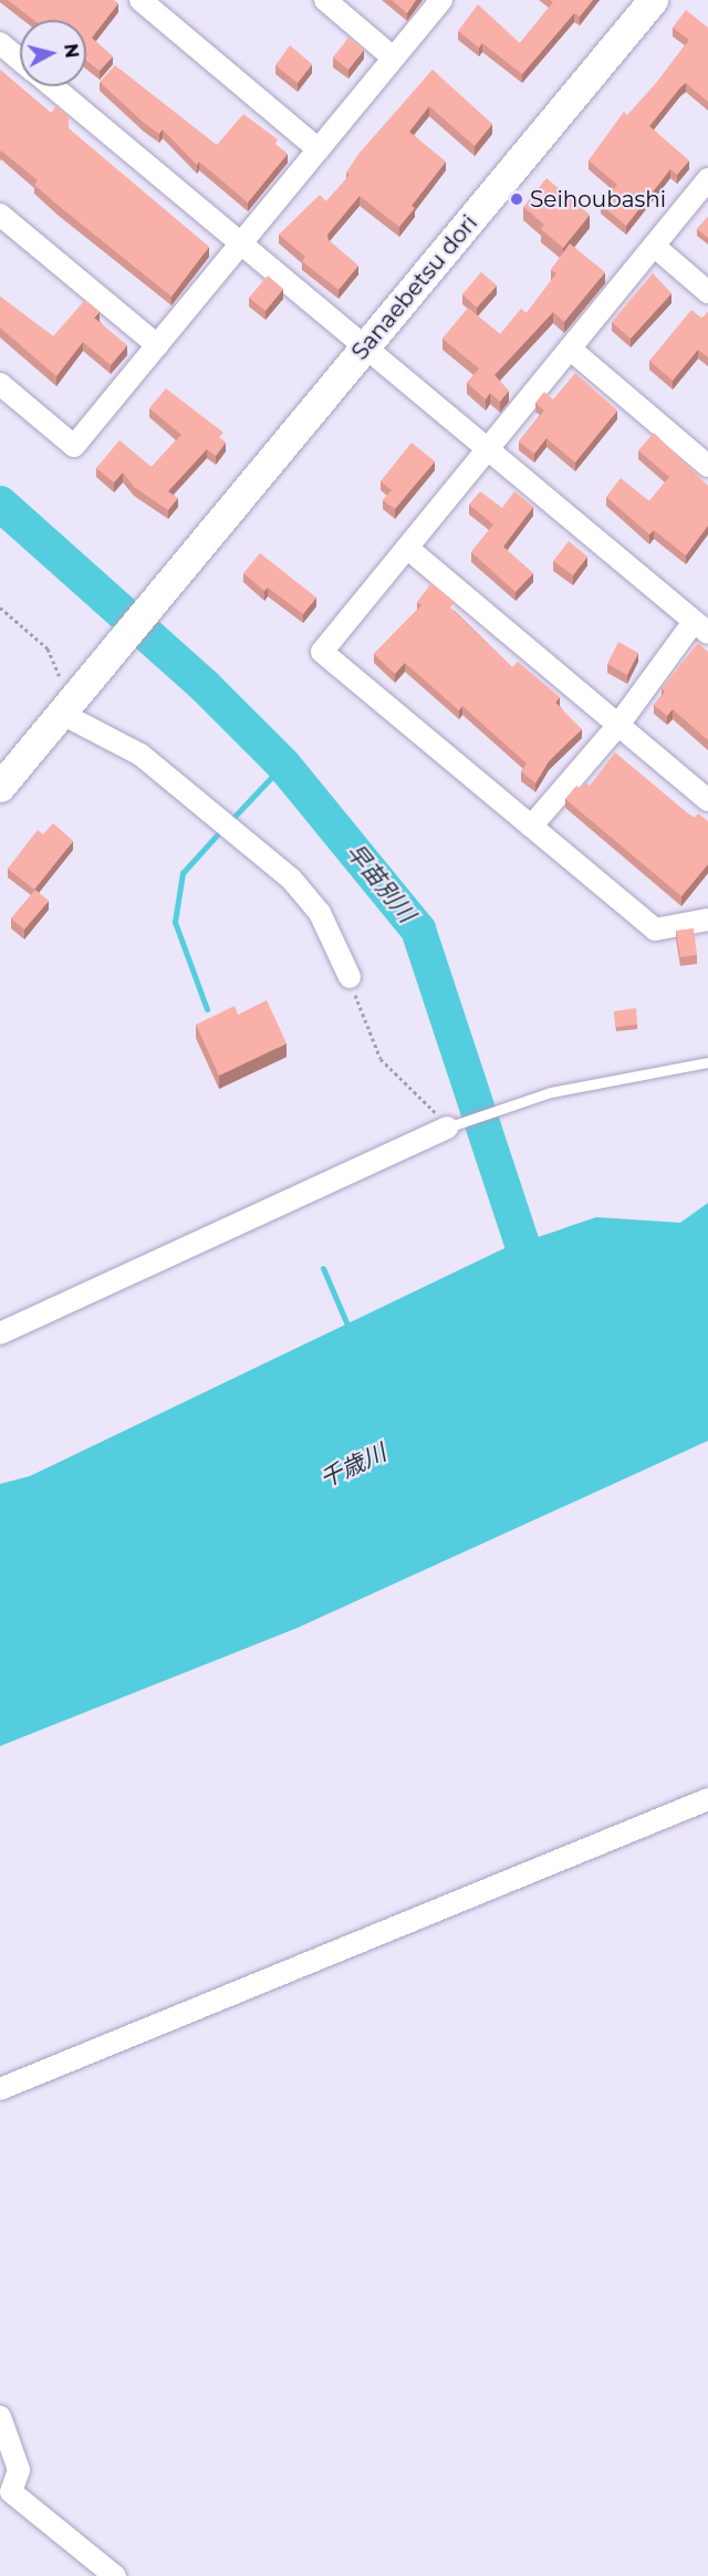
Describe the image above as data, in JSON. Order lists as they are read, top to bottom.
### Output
{
  "streets": {
    "street": ["Sanaebetsu dori"]
  },
  "water": ["早苗別川", "千歳川"],
  "places": ["Seihoubashi"],
  "north": "right"
}
